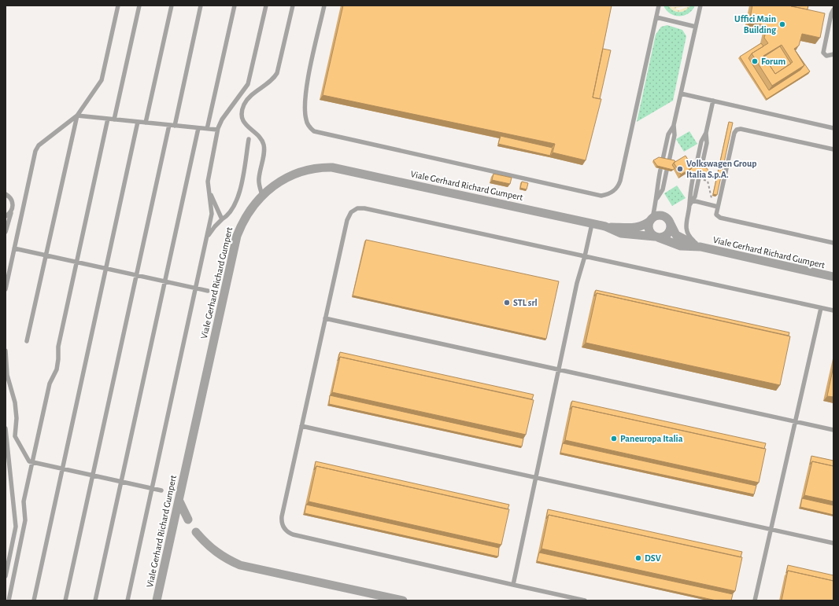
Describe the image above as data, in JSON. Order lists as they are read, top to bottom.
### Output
{
  "streets": {
    "street": ["Viale Gerhard Richard Gumpert"]
  },
  "places": [
    "Uffici Main Building",
    "Forum",
    "Volkswagen Group Italia S.p.A.",
    "STL srl",
    "Paneuropa Italia",
    "DSV"
  ]
}
